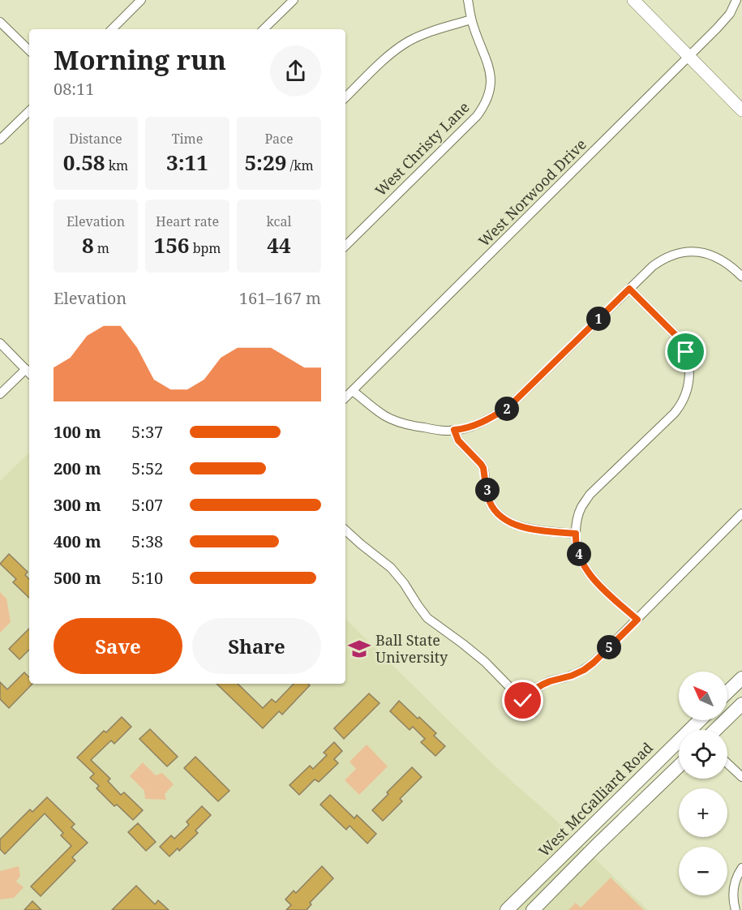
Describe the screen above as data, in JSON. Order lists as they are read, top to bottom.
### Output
{
  "streets": {
    "main road": ["West McGalliard Road"],
    "street": ["West Christy Lane", "West Norwood Drive"]
  },
  "places": {
    "school or university": ["Ball State University"]
  },
  "north": "top left",
  "page": {
    "heading": ["Morning run", "08:11"],
    "stats": [
      ["Distance", "0.58 km"],
      ["Time", "3:11"],
      ["Pace", "5:29 /km"],
      ["Elevation", "8 m"],
      ["Heart rate", "156 bpm"],
      ["kcal", "44"]
    ],
    "chart": ["Elevation", "161–167 m"],
    "pins": [
      "1",
      "2",
      "3",
      "4",
      "5"
    ],
    "list": [
      {
        "name": "100 m",
        "note": "5:37"
      },
      {
        "name": "200 m",
        "note": "5:52"
      },
      {
        "name": "300 m",
        "note": "5:07"
      },
      {
        "name": "400 m",
        "note": "5:38"
      },
      {
        "name": "500 m",
        "note": "5:10"
      }
    ],
    "buttons": ["Save", "Share"],
    "map_buttons": ["+", "−"]
  }
}
